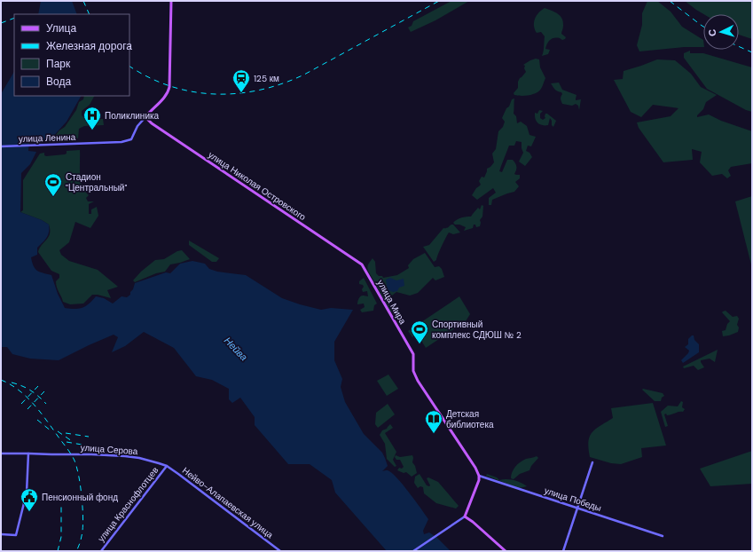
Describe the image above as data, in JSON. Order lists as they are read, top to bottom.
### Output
{
  "streets": {
    "main road": [
      "улица Ленина",
      "улица Николая Островского",
      "улица Мира",
      "улица Серова",
      "улица Победы",
      "Нейво-Алапаевская улица",
      "улица Краснофлотцев"
    ]
  },
  "crossings": [
    ["улица Ленина", "улица Николая Островского"],
    ["улица Николая Островского", "улица Мира"],
    ["улица Мира", "улица Победы"],
    ["улица Серова", "Нейво-Алапаевская улица"],
    ["улица Серова", "улица Краснофлотцев"],
    ["Нейво-Алапаевская улица", "улица Краснофлотцев"]
  ],
  "water": ["Нейва"],
  "places": {
    "station": ["125 км"],
    "hospital": ["Поликлиника"],
    "sports": ["Стадион \"Центральный\"", "Спортивный комплекс СДЮШ № 2"],
    "library": ["Детская библиотека"],
    "public building": ["Пенсионный фонд"]
  },
  "legend": [
    "Улица",
    "Железная дорога",
    "Парк",
    "Вода"
  ],
  "north": "left"
}
